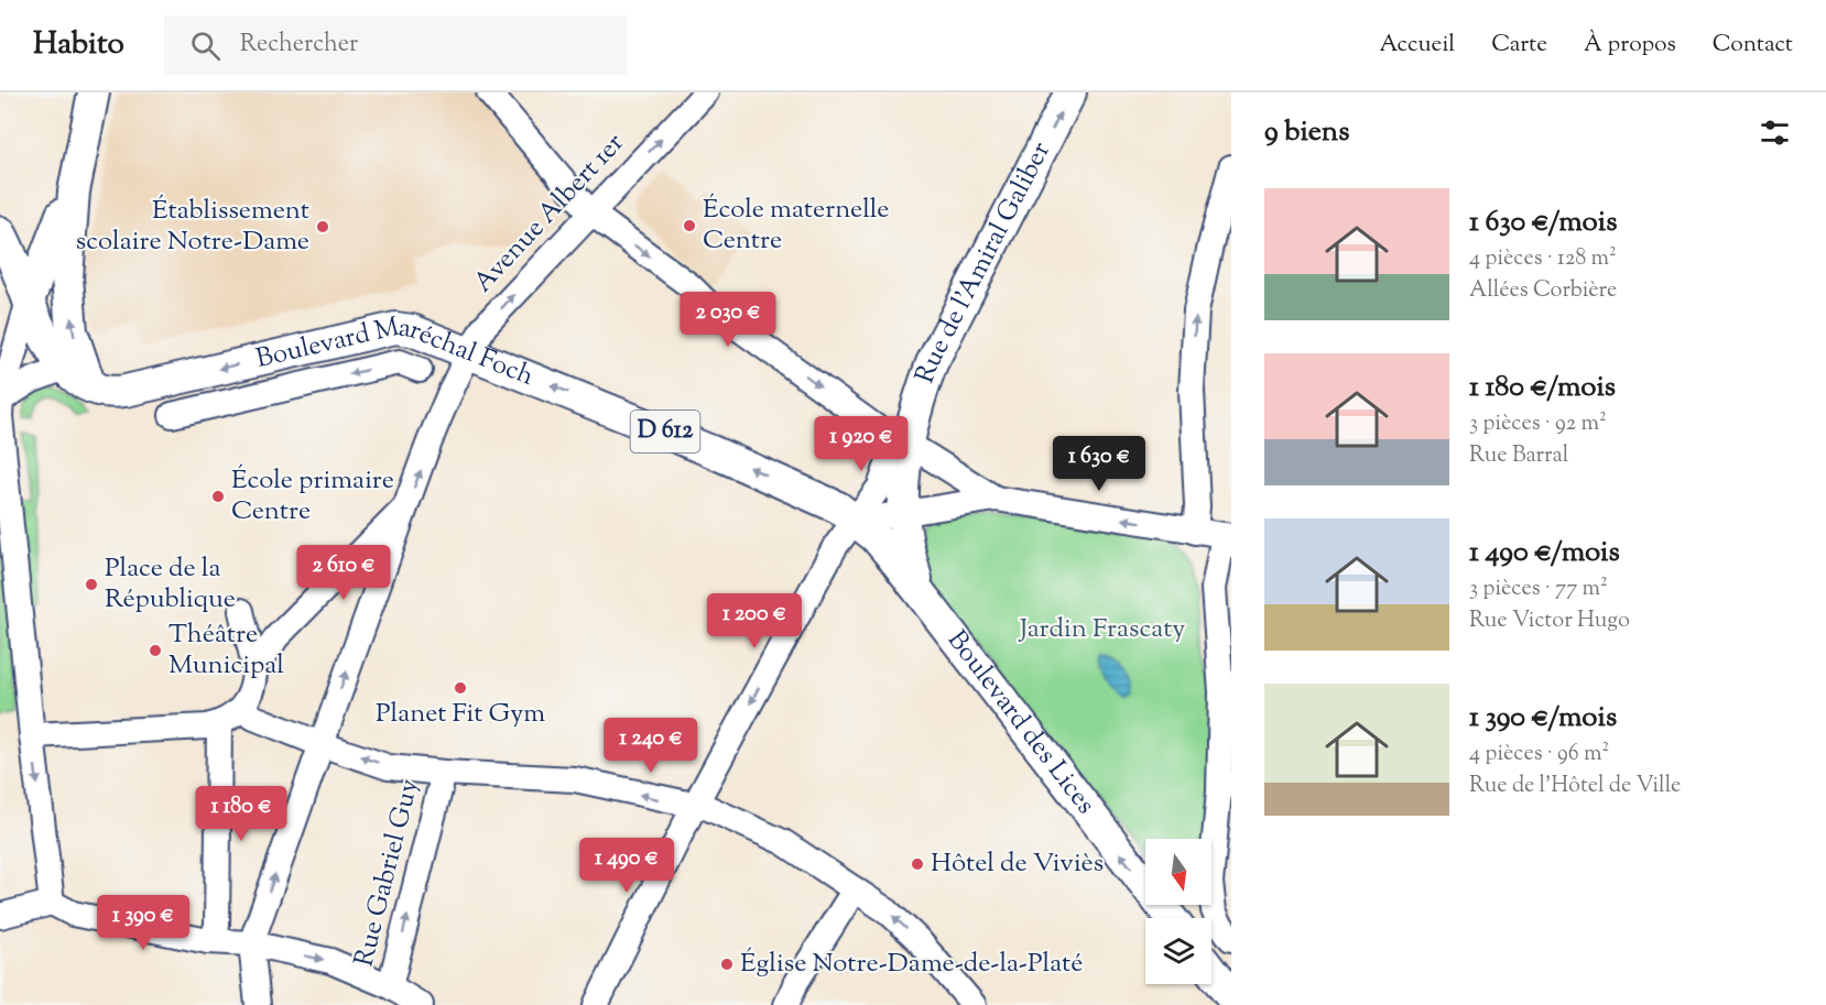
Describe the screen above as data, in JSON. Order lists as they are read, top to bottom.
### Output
{
  "streets": {
    "main road": [
      "Rue de l'Amiral Galiber",
      "Boulevard Maréchal Foch",
      "D 612",
      "Boulevard des Lices"
    ],
    "street": ["Avenue Albert 1er", "Rue Gabriel Guy"]
  },
  "crossings": [
    ["Avenue Albert 1er", "Boulevard Maréchal Foch"],
    ["Rue de l'Amiral Galiber", "Boulevard Maréchal Foch"],
    ["Rue de l'Amiral Galiber", "Boulevard des Lices"],
    ["Boulevard Maréchal Foch", "Boulevard des Lices"]
  ],
  "one_way": ["Avenue Albert 1er", "Boulevard Maréchal Foch", "Boulevard des Lices"],
  "parks": ["Jardin Frascaty"],
  "places": [
    "École maternelle Centre",
    "Établissement scolaire Notre-Dame",
    "École primaire Centre",
    "Place de la République",
    "Théâtre Municipal",
    "Planet Fit Gym",
    "Hôtel de Viviès",
    "Église Notre-Dame-de-la-Platé"
  ],
  "north": "bottom",
  "page": {
    "header": "Habito",
    "search": "Rechercher",
    "nav": [
      "Accueil",
      "Carte",
      "À propos",
      "Contact"
    ],
    "heading": "9 biens",
    "list": [
      {
        "name": "1 630 €/mois",
        "note": "4 pièces · 128 m² · Allées Corbière"
      },
      {
        "name": "1 180 €/mois",
        "note": "3 pièces · 92 m² · Rue Barral"
      },
      {
        "name": "1 490 €/mois",
        "note": "3 pièces · 77 m² · Rue Victor Hugo"
      },
      {
        "name": "1 390 €/mois",
        "note": "4 pièces · 96 m² · Rue de l'Hôtel de Ville"
      }
    ],
    "price": [
      "2 030 €",
      "1 920 €",
      "1 630 €",
      "2 610 €",
      "1 200 €",
      "1 240 €",
      "1 180 €",
      "1 490 €",
      "1 390 €"
    ]
  }
}
